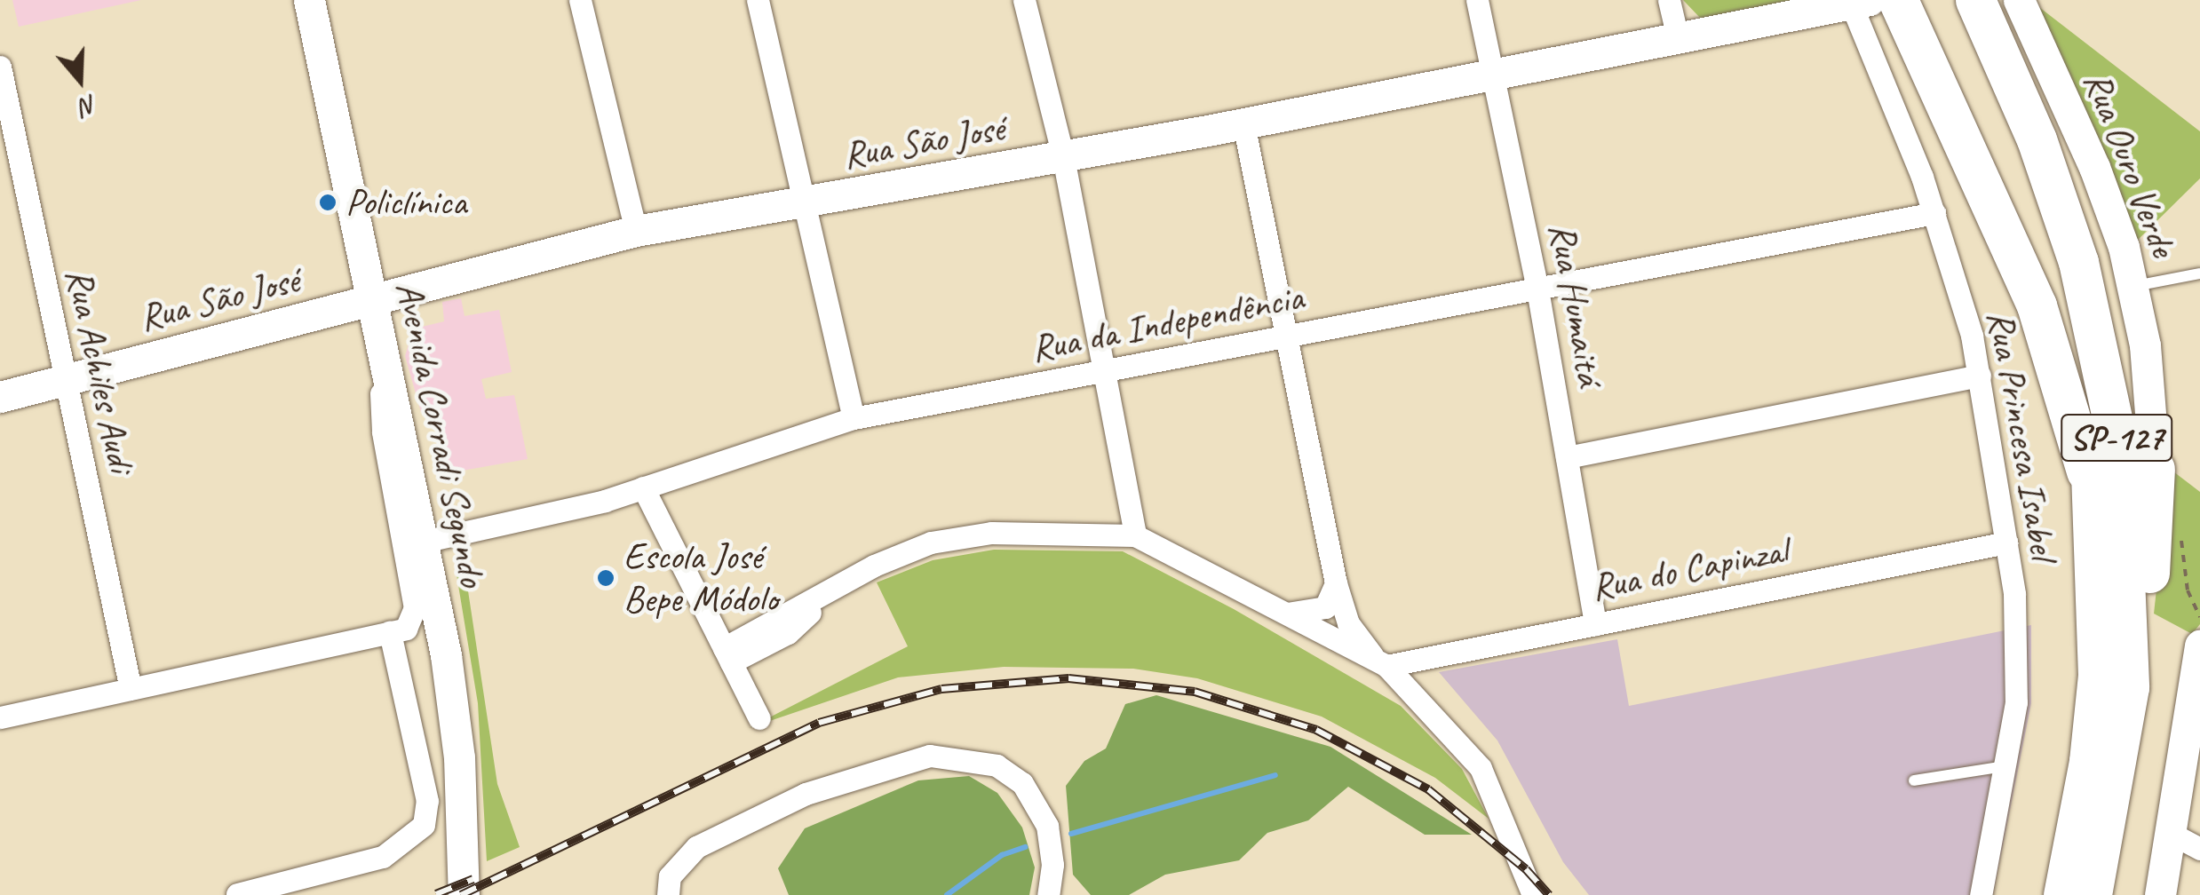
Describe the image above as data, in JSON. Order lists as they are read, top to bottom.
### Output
{
  "streets": {
    "highway": ["SP-127"],
    "street": [
      "Rua São José",
      "Rua Ouro Verde",
      "Rua Humaitá",
      "Rua da Independência",
      "Rua Achiles Audi",
      "Avenida Corradi Segundo",
      "Rua Princesa Isabel",
      "Rua do Capinzal"
    ]
  },
  "crossings": [
    ["Rua São José", "Rua Humaitá"],
    ["Rua São José", "Rua Achiles Audi"],
    ["Rua São José", "Avenida Corradi Segundo"],
    ["Rua São José", "Rua Princesa Isabel"],
    ["Rua Humaitá", "Rua da Independência"],
    ["Rua Humaitá", "Rua do Capinzal"],
    ["Rua da Independência", "Avenida Corradi Segundo"],
    ["Rua da Independência", "Rua Princesa Isabel"],
    ["Rua Princesa Isabel", "Rua do Capinzal"]
  ],
  "places": ["Policlínica", "Escola José Bepe Módolo"],
  "north": "bottom"
}
